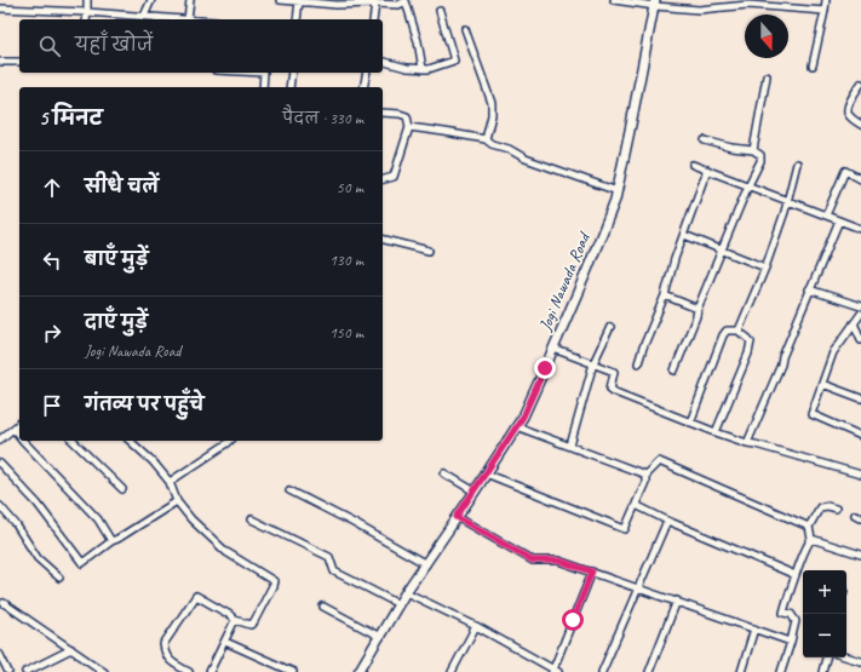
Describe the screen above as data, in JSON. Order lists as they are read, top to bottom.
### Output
{
  "streets": {
    "street": ["Jogi Nawada Road"]
  },
  "north": "bottom",
  "page": {
    "search": "यहाँ खोजें",
    "heading": ["5 मिनट", "पैदल · 330 m"],
    "list": [
      ["सीधे चलें", "50 m"],
      ["बाएँ मुड़ें", "130 m"],
      ["दाएँ मुड़ें", "Jogi Nawada Road", "150 m"],
      "गंतव्य पर पहुँचे"
    ],
    "map_buttons": ["+", "−"]
  }
}
